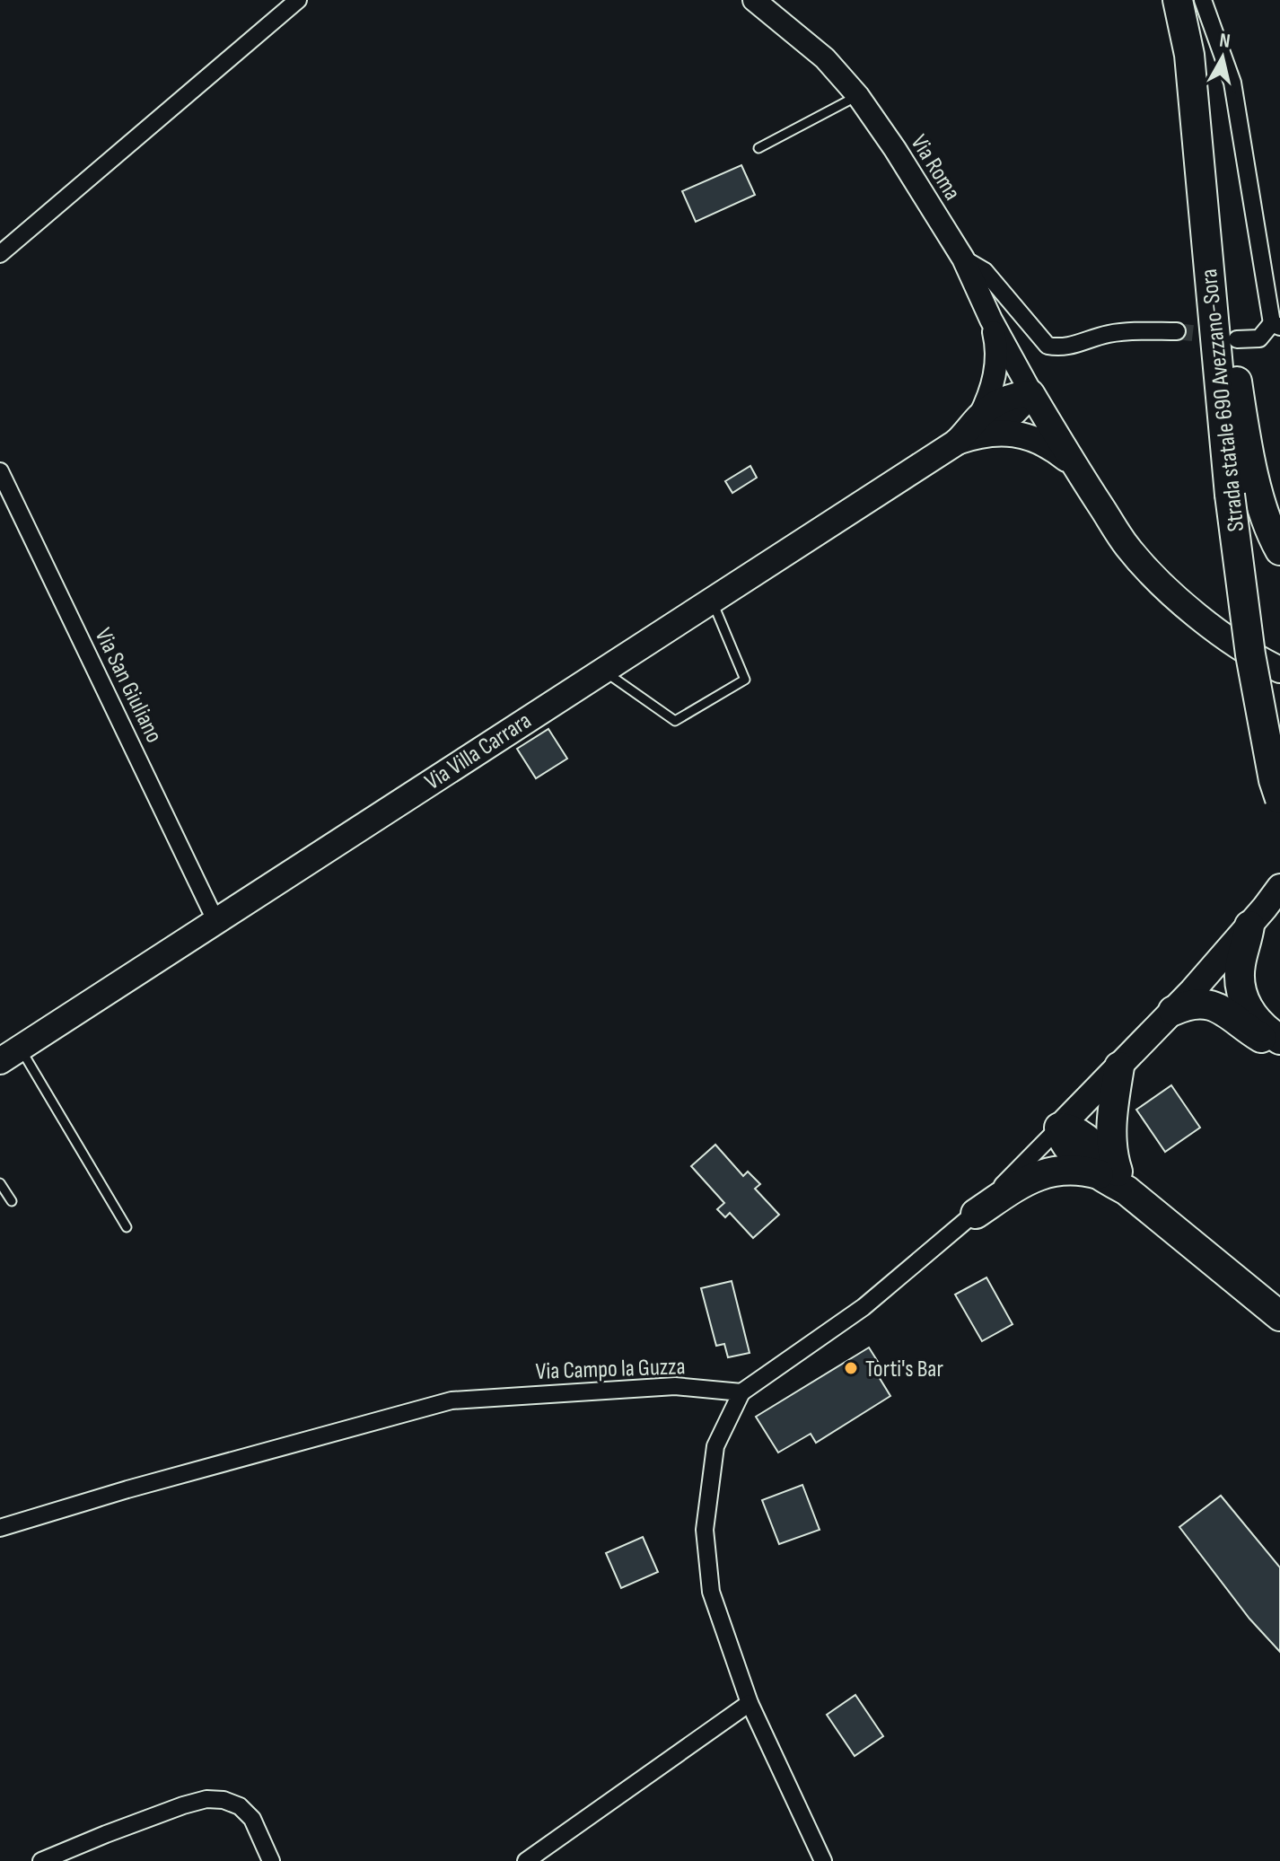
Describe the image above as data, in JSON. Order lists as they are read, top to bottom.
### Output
{
  "streets": {
    "highway": ["Strada statale 690 Avezzano-Sora"],
    "main road": ["Via Roma", "Via Villa Carrara"],
    "street": ["Via San Giuliano", "Via Campo la Guzza"]
  },
  "crossings": [
    ["Via Roma", "Via Villa Carrara"],
    ["Via San Giuliano", "Via Villa Carrara"]
  ],
  "places": ["Torti's Bar"],
  "north": "top"
}
